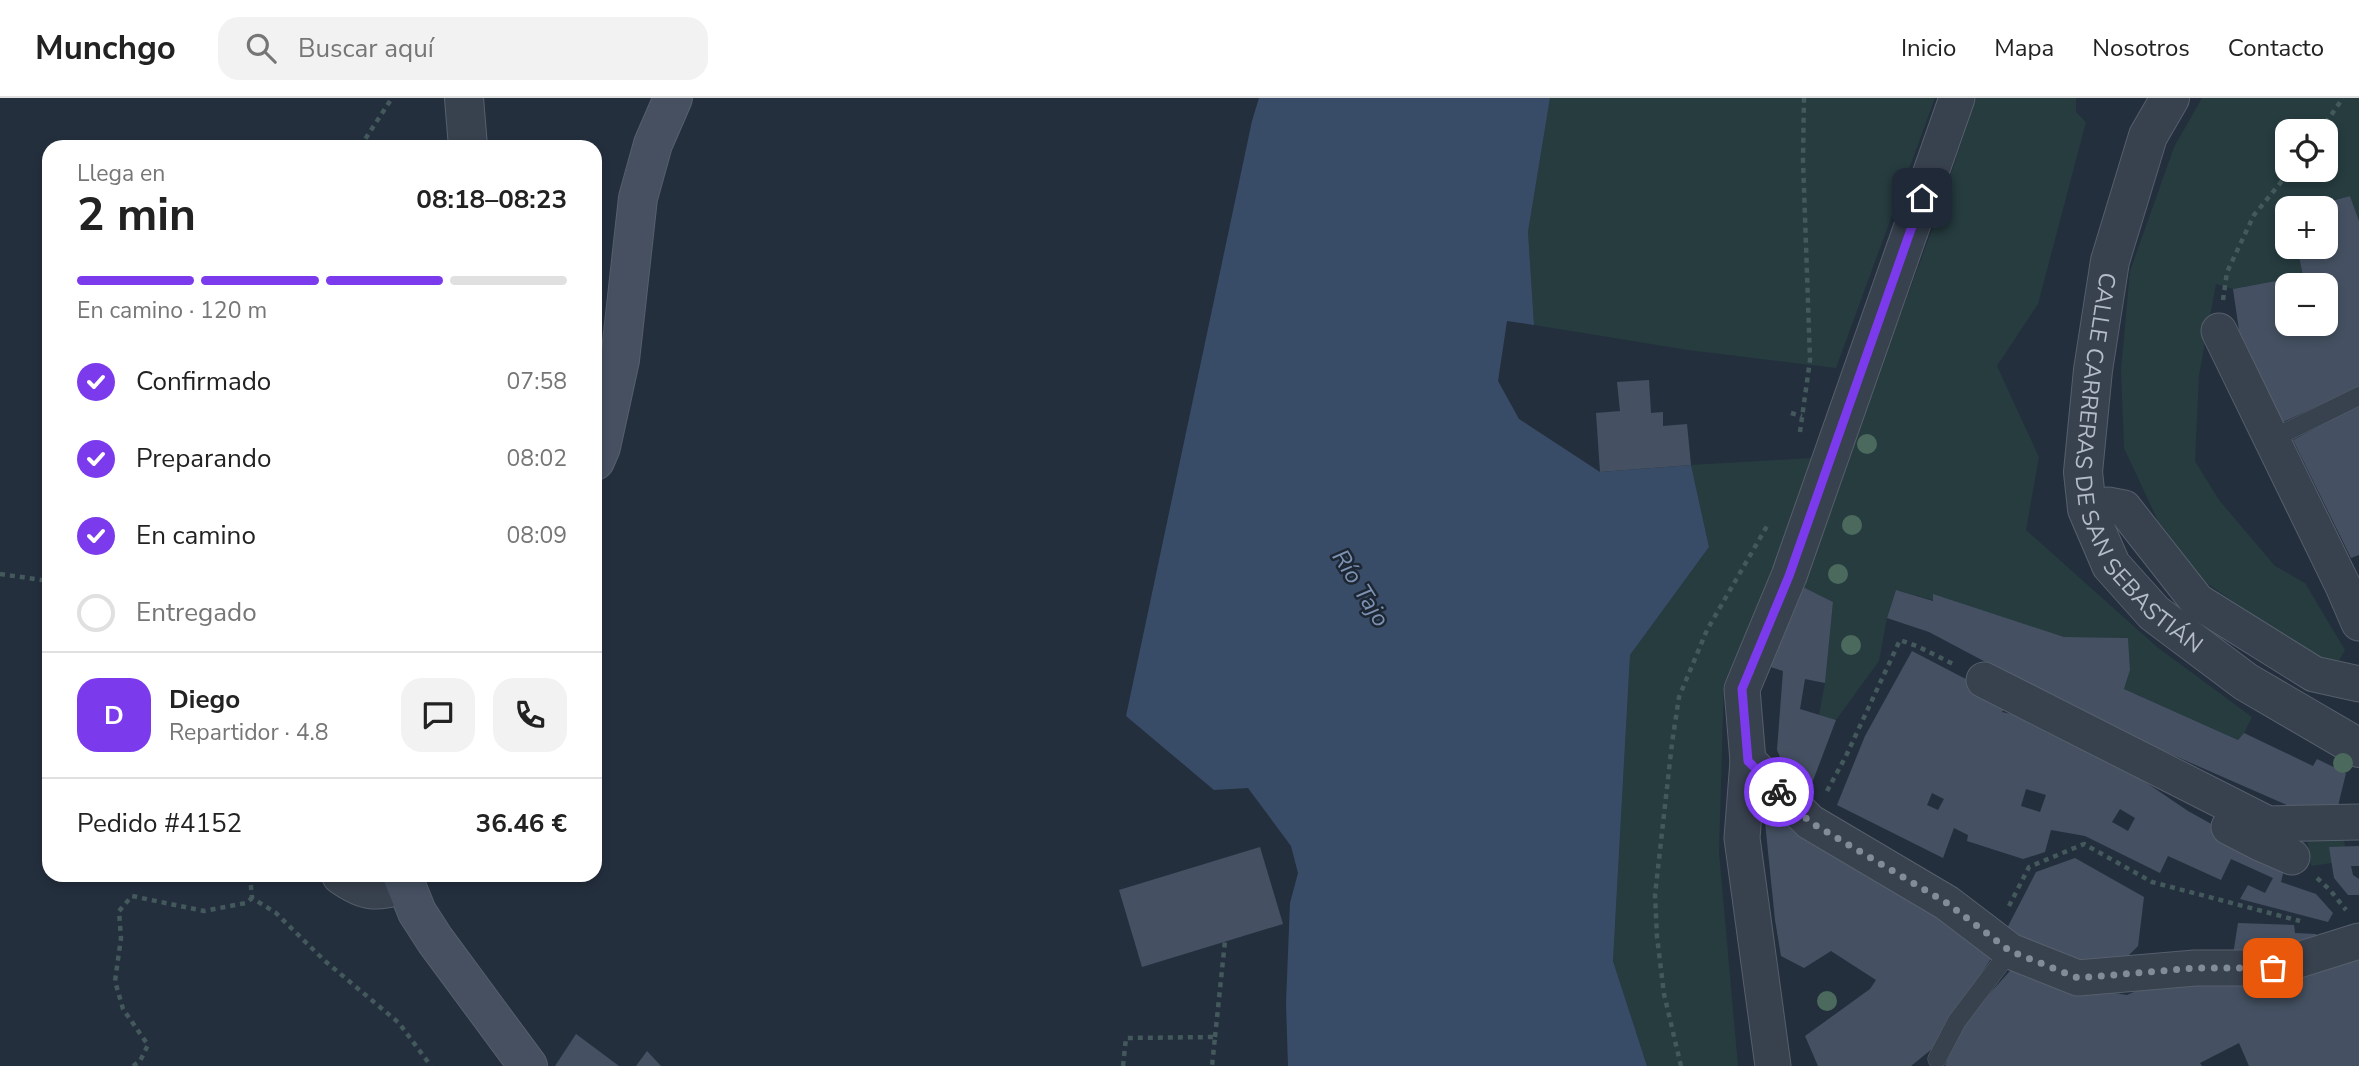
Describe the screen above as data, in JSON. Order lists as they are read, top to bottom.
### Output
{
  "streets": {
    "street": ["CALLE CARRERAS DE SAN SEBASTIÁN"]
  },
  "water": ["Río Tajo"],
  "page": {
    "header": "Munchgo",
    "search": "Buscar aquí",
    "nav": [
      "Inicio",
      "Mapa",
      "Nosotros",
      "Contacto"
    ],
    "map_buttons": ["+", "−"],
    "heading": ["2 min", "Llega en", "08:18–08:23"],
    "panel": [
      "Diego",
      "Repartidor · 4.8",
      "Pedido #4152",
      "36.46 €"
    ],
    "bar": "En camino · 120 m",
    "list": [
      ["Confirmado", "07:58"],
      ["Preparando", "08:02"],
      ["En camino", "08:09"],
      "Entregado"
    ],
    "round": "D"
  }
}
